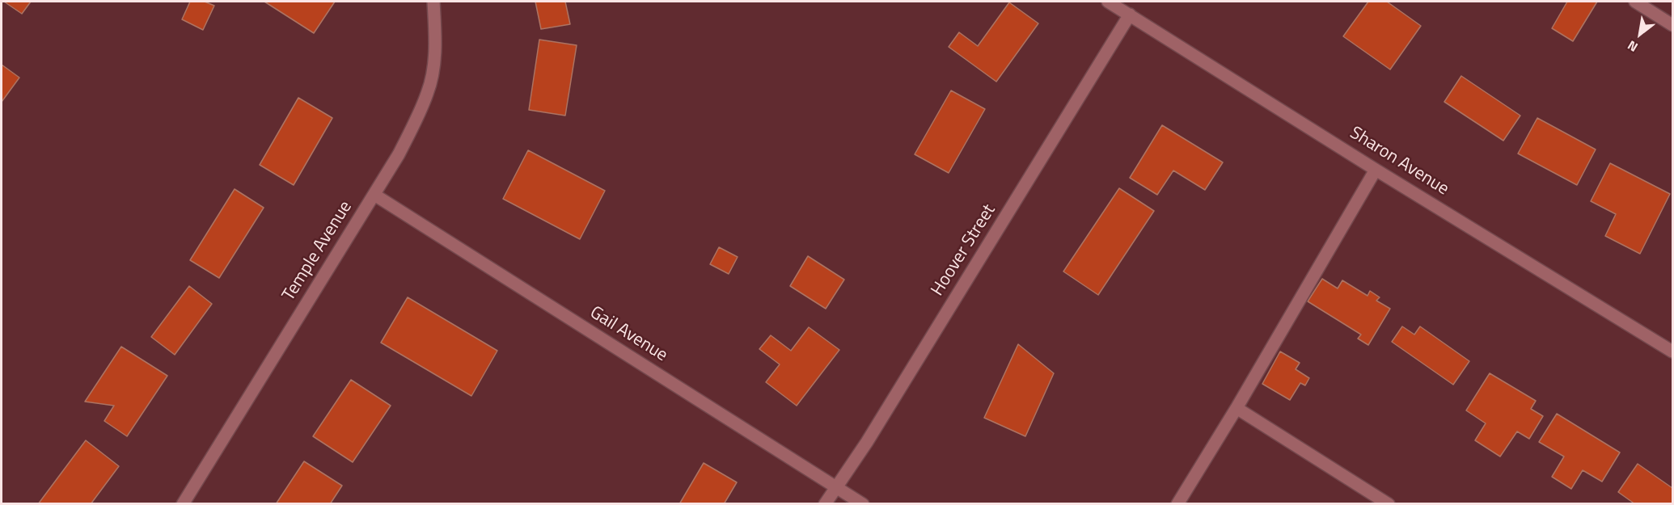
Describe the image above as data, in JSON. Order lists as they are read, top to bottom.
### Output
{
  "streets": {
    "street": [
      "Sharon Avenue",
      "Hoover Street",
      "Temple Avenue",
      "Gail Avenue"
    ]
  },
  "crossings": [
    ["Sharon Avenue", "Hoover Street"],
    ["Hoover Street", "Gail Avenue"],
    ["Temple Avenue", "Gail Avenue"]
  ],
  "north": "bottom left"
}
